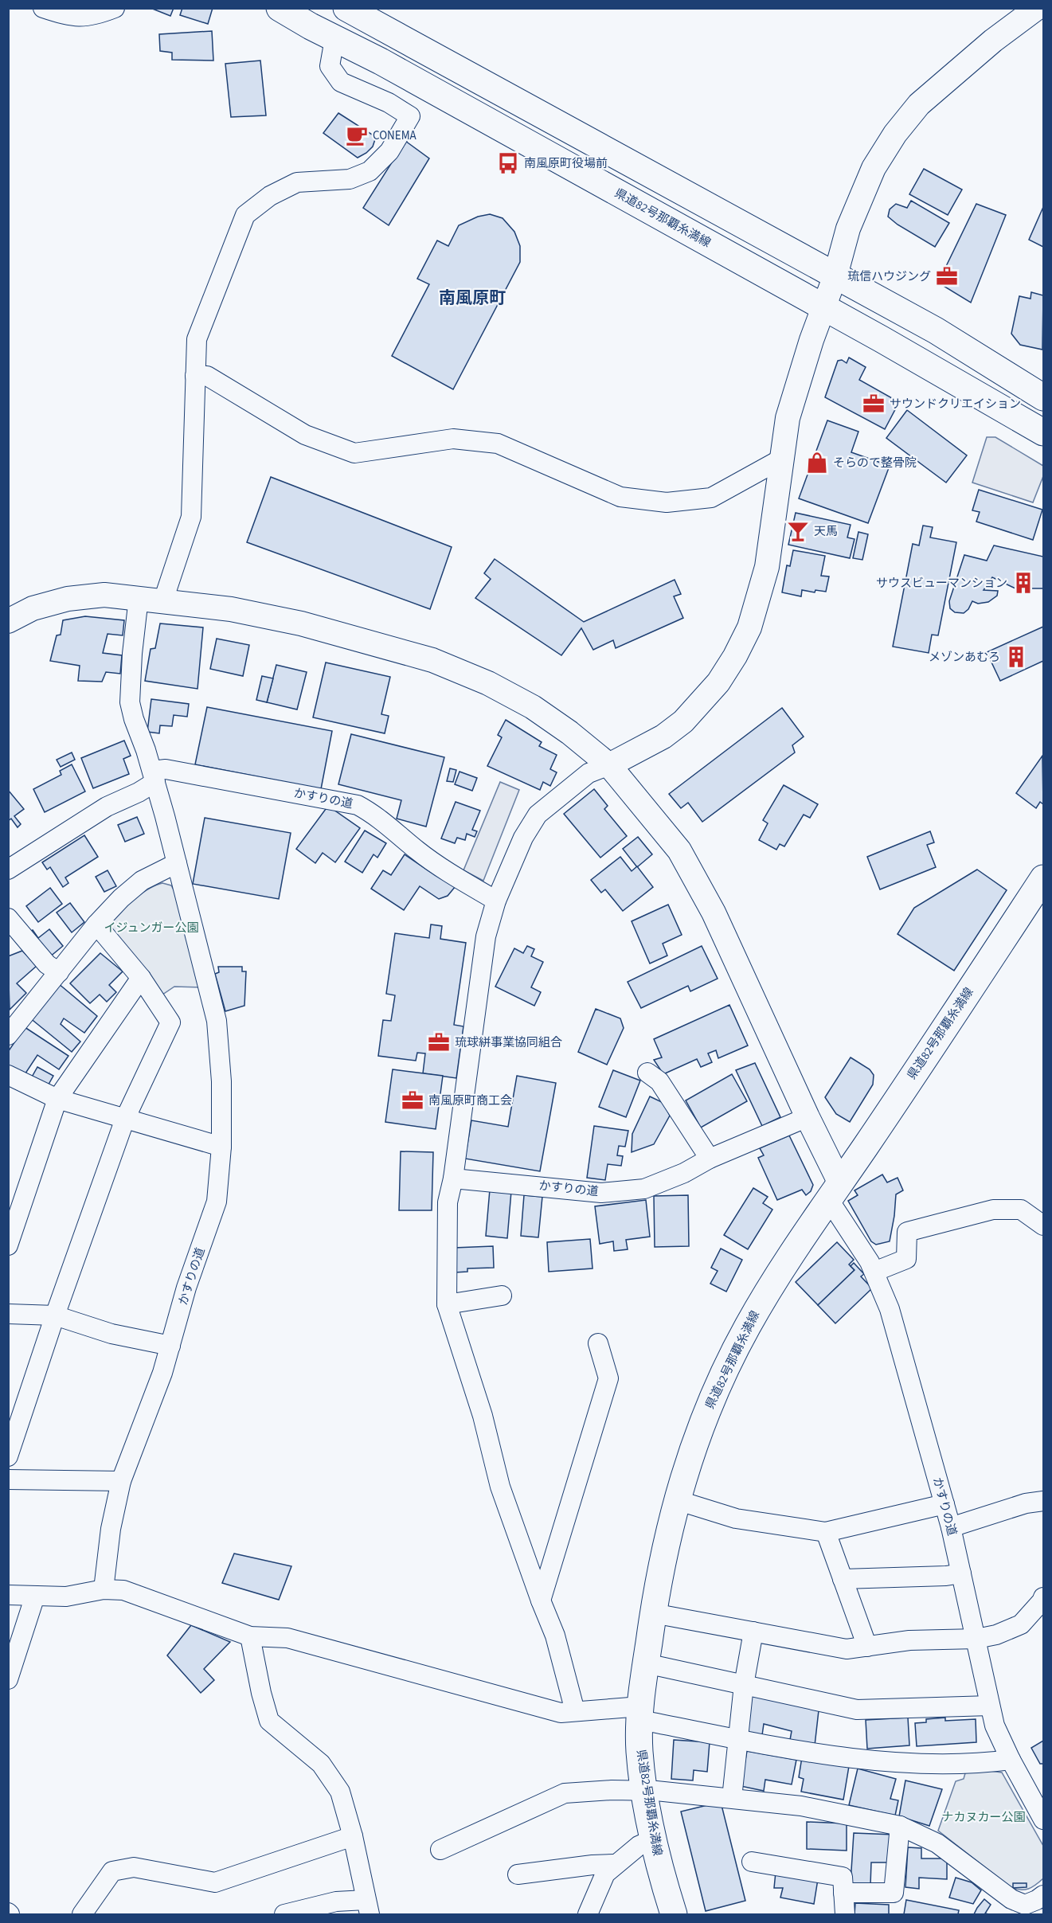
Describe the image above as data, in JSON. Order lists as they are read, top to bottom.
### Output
{
  "streets": {
    "main road": ["県道82号那覇糸満線"],
    "street": ["かすりの道"]
  },
  "crossings": [
    ["県道82号那覇糸満線", "かすりの道"]
  ],
  "districts": ["南風原町"],
  "parks": ["イジュンガー公園", "ナカヌカー公園"],
  "places": {
    "cafe": ["CONEMA"],
    "bus stop": ["南風原町役場前"],
    "office": [
      "琉信ハウジング",
      "サウンドクリエイション",
      "琉球絣事業協同組合",
      "南風原町商工会"
    ],
    "shop": ["そらのて整骨院"],
    "bar": ["天馬"],
    "building": ["サウスビューマンション", "メゾンあむろ"]
  }
}
